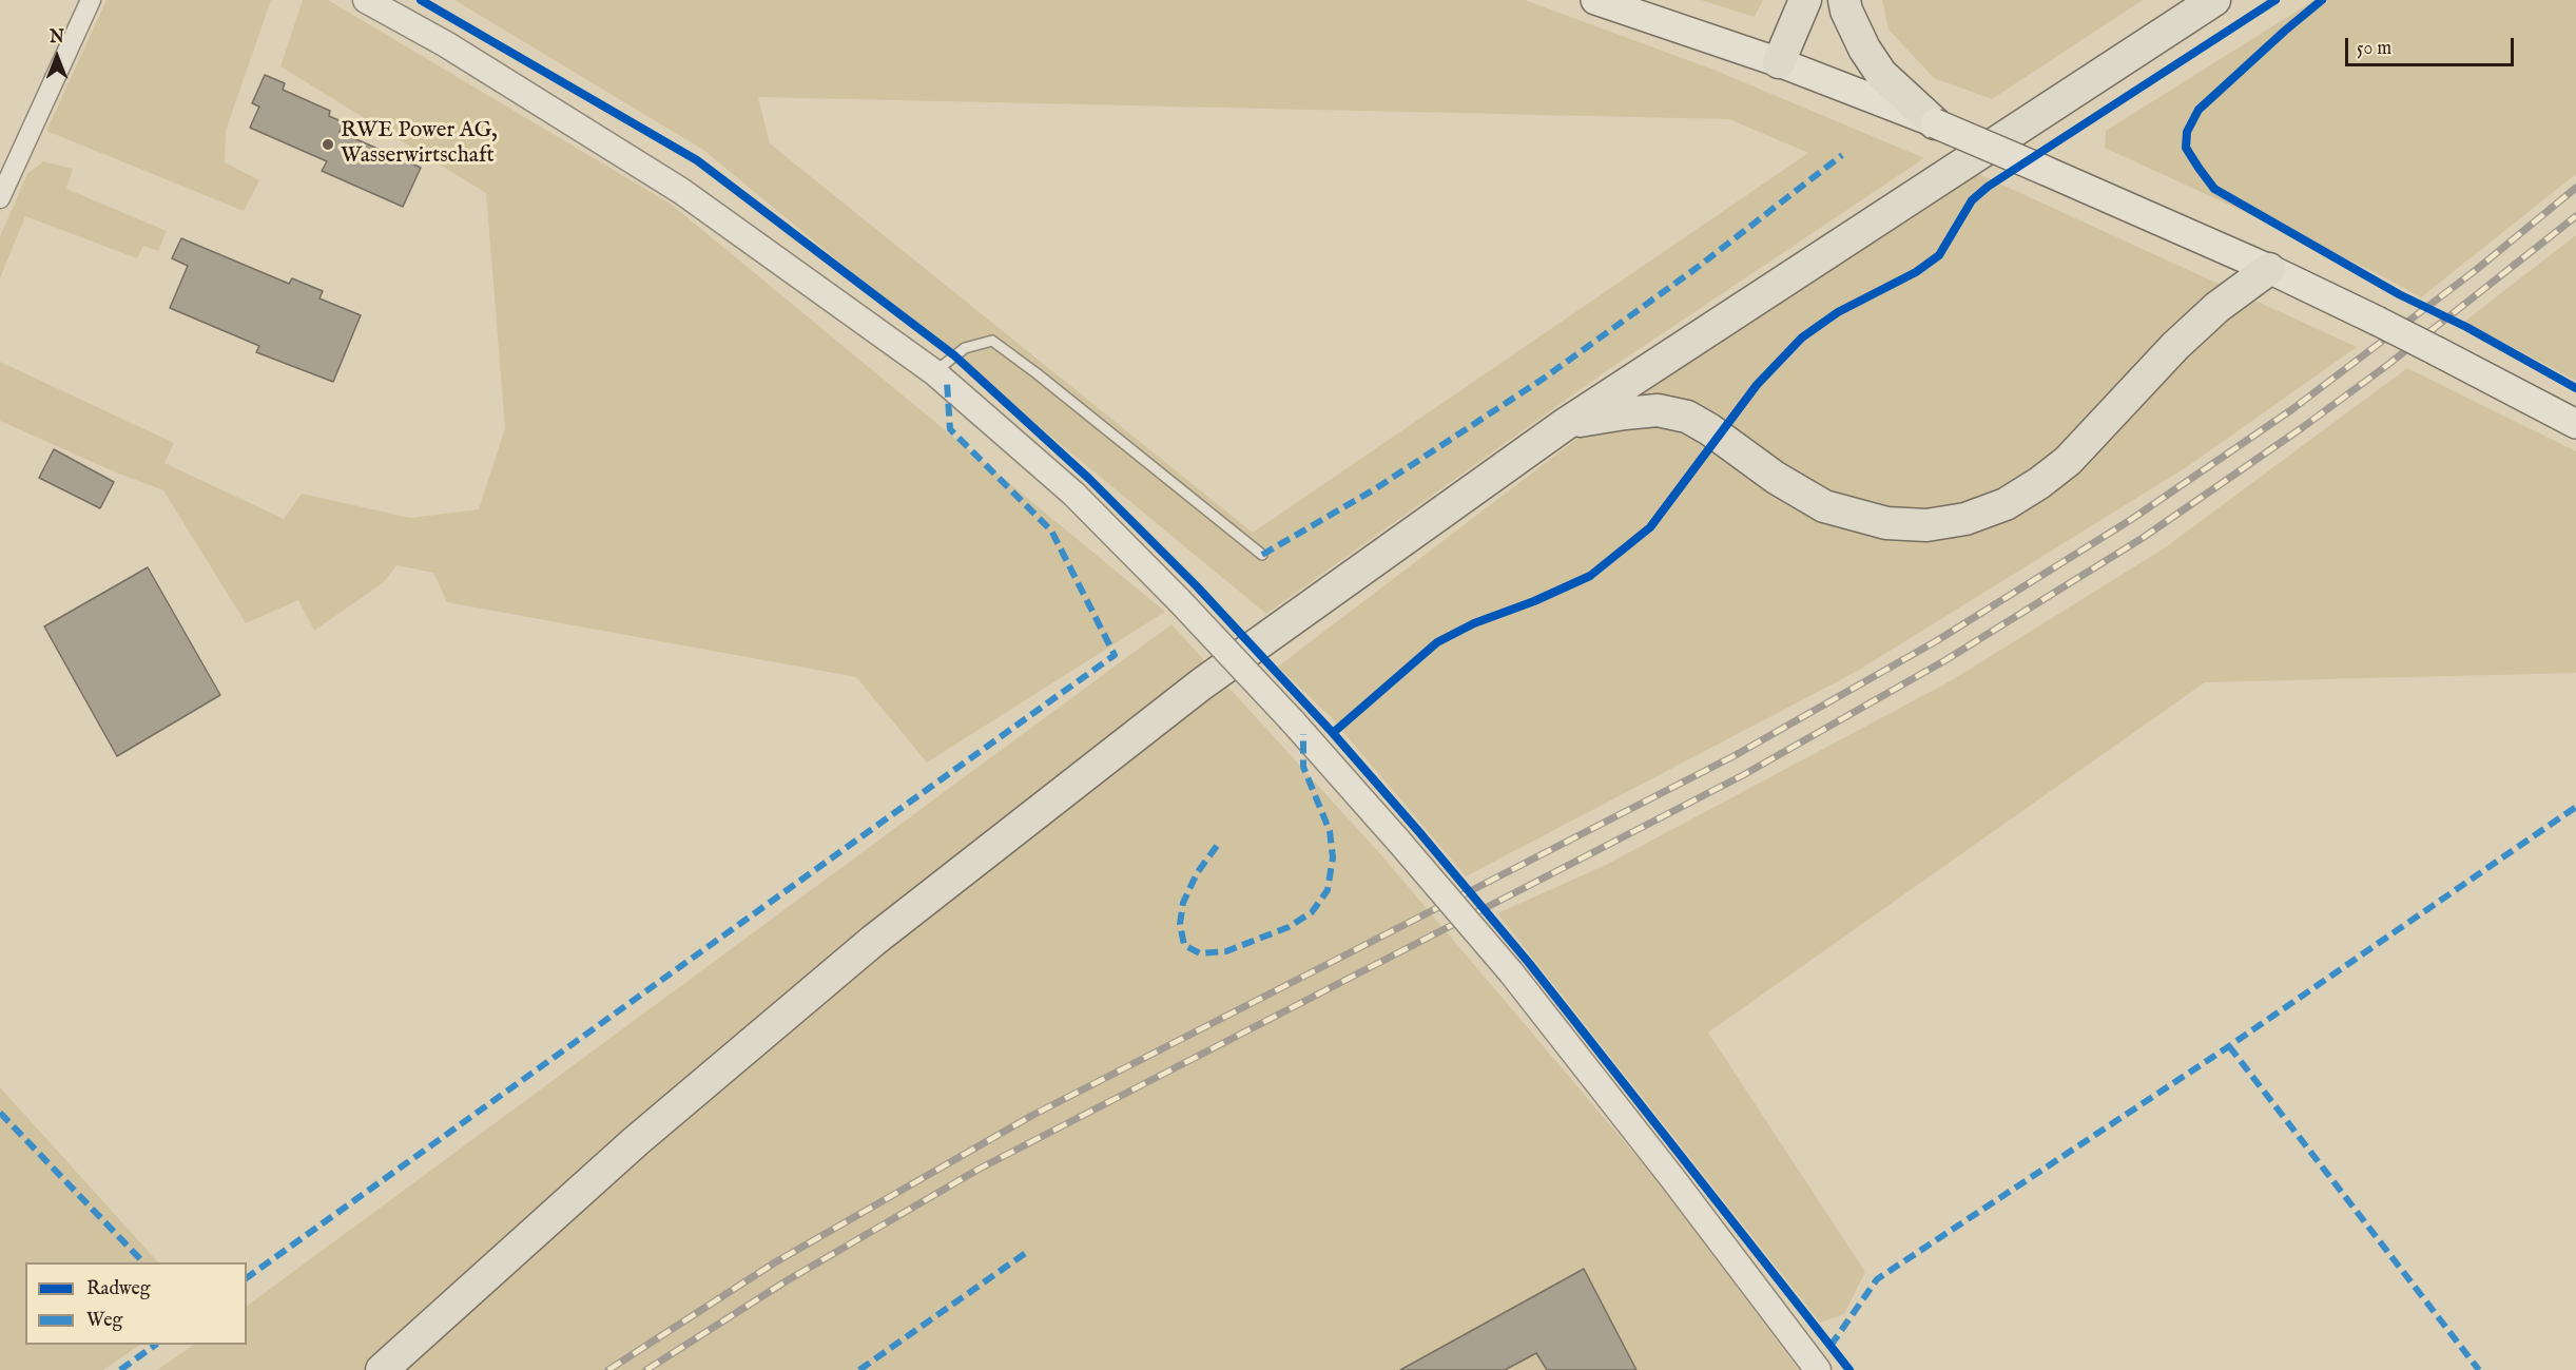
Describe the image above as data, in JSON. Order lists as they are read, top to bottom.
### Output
{
  "places": ["RWE Power AG, Wasserwirtschaft"],
  "legend": ["Radweg", "Weg"],
  "scale_bar": "50 m",
  "north": "top"
}
